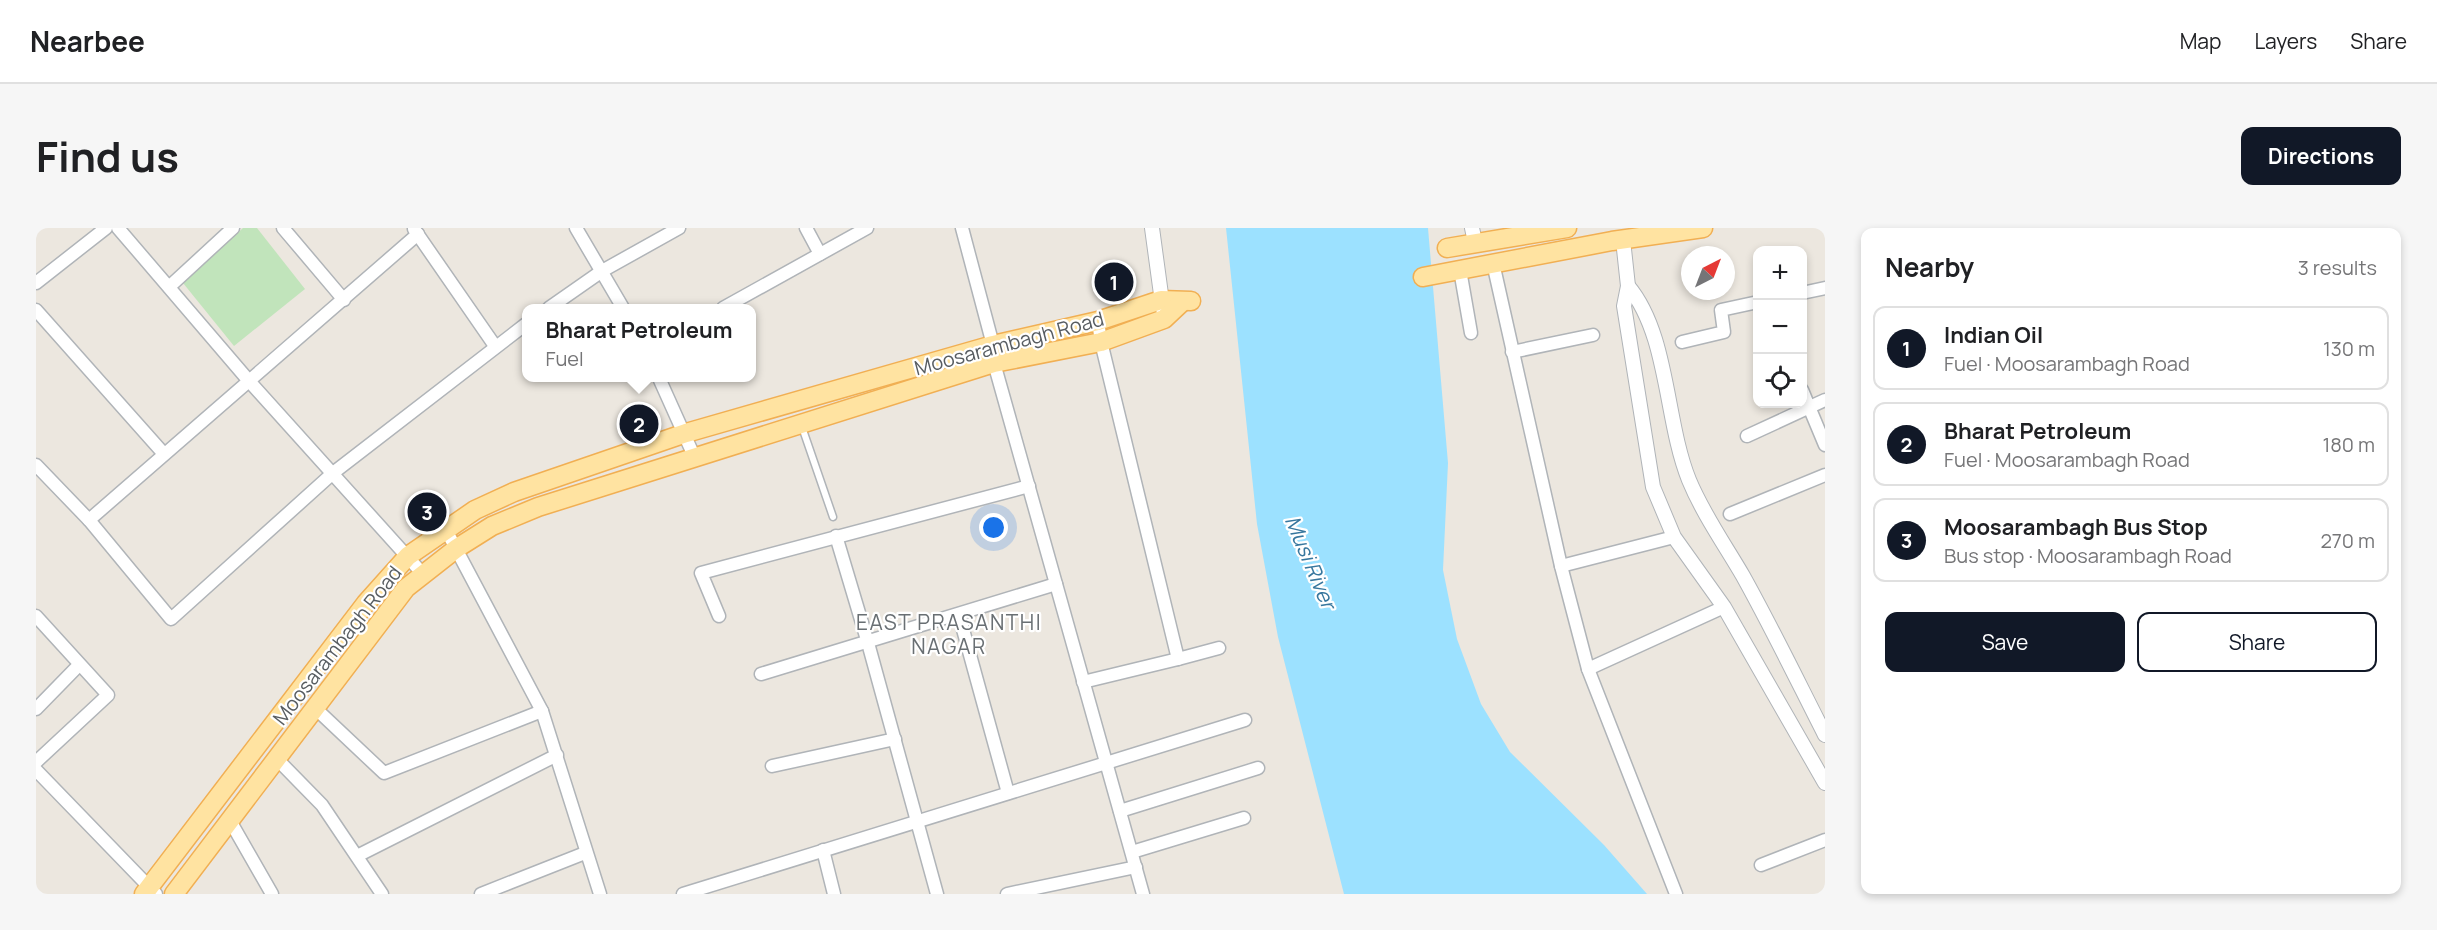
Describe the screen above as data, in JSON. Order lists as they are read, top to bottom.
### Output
{
  "streets": {
    "main road": ["Moosarambagh Road"]
  },
  "districts": ["EAST PRASANTHI NAGAR"],
  "water": ["Musi River"],
  "north": "top right",
  "page": {
    "header": "Nearbee",
    "nav": ["Map", "Layers", "Share"],
    "title": "Find us",
    "buttons": [
      "Directions",
      ["Save", "Share"]
    ],
    "heading": ["Nearby", "3 results"],
    "map_buttons": ["+", "−"],
    "pins": ["1", "2", "3"],
    "popup": ["Bharat Petroleum", "Fuel"],
    "list": [
      {
        "mark": "1",
        "name": "Indian Oil",
        "note": "Fuel · Moosarambagh Road",
        "value": "130 m"
      },
      {
        "mark": "2",
        "name": "Bharat Petroleum",
        "note": "Fuel · Moosarambagh Road",
        "value": "180 m"
      },
      {
        "mark": "3",
        "name": "Moosarambagh Bus Stop",
        "note": "Bus stop · Moosarambagh Road",
        "value": "270 m"
      }
    ]
  }
}
